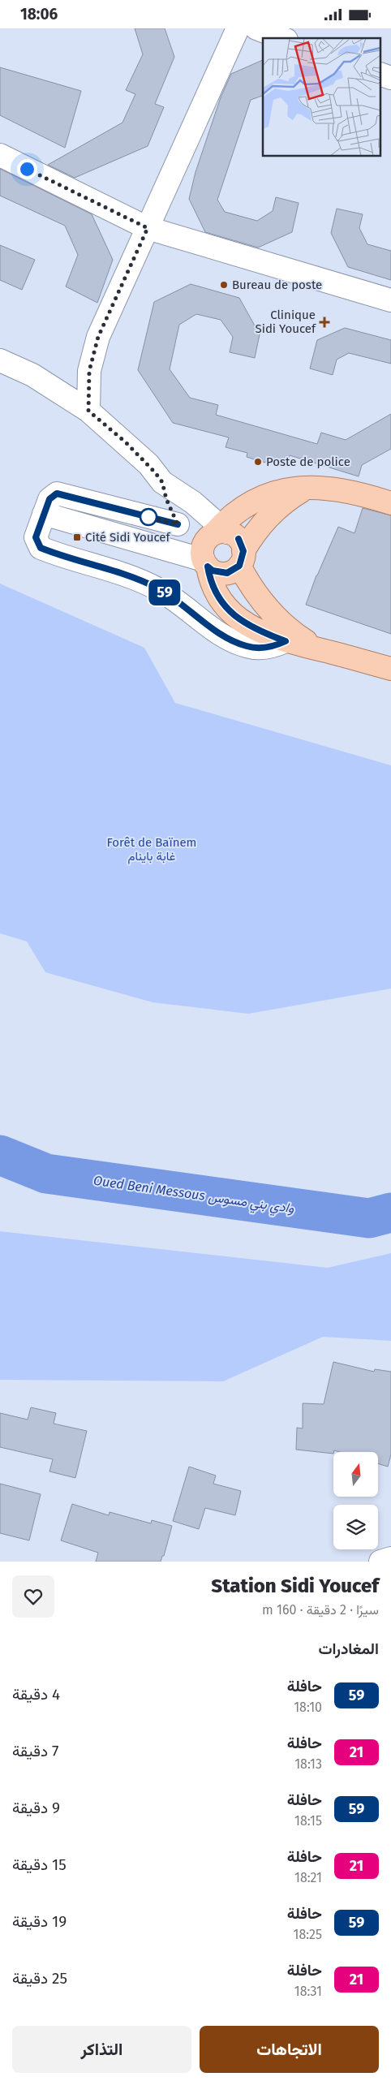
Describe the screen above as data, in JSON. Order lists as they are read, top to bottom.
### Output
{
  "water": ["Oued Beni Messous وادي بني مسوس"],
  "parks": ["Forêt de Baïnem غابة باينام"],
  "places": {
    "other": ["Bureau de poste", "Poste de police"],
    "health": ["Clinique Sidi Youcef"],
    "transit": ["Cité Sidi Youcef"]
  },
  "lines": ["bus line 59"],
  "north": "top",
  "page": {
    "status": "18:06",
    "on_map": "59",
    "heading": [
      ["Station Sidi Youcef", "سيرًا · 2 دقيقة · 160 m"],
      "المغادرات"
    ],
    "list": [
      {
        "mark": "59",
        "name": "حافلة",
        "note": "18:10",
        "value": "4 دقيقة"
      },
      {
        "mark": "21",
        "name": "حافلة",
        "note": "18:13",
        "value": "7 دقيقة"
      },
      {
        "mark": "59",
        "name": "حافلة",
        "note": "18:15",
        "value": "9 دقيقة"
      },
      {
        "mark": "21",
        "name": "حافلة",
        "note": "18:21",
        "value": "15 دقيقة"
      },
      {
        "mark": "59",
        "name": "حافلة",
        "note": "18:25",
        "value": "19 دقيقة"
      },
      {
        "mark": "21",
        "name": "حافلة",
        "note": "18:31",
        "value": "25 دقيقة"
      }
    ],
    "buttons": ["الاتجاهات", "التذاكر"]
  }
}
